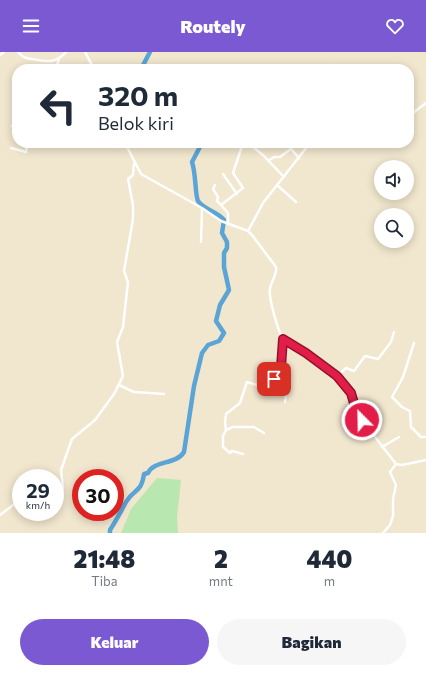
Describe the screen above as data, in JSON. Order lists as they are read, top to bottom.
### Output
{
  "page": {
    "header": "Routely",
    "turn": ["320 m", "Belok kiri"],
    "speed": "29 km/h",
    "limit": "30",
    "eta": [
      "21:48",
      "Tiba",
      "2",
      "mnt",
      "440",
      "m"
    ],
    "buttons": ["Keluar", "Bagikan"]
  }
}
